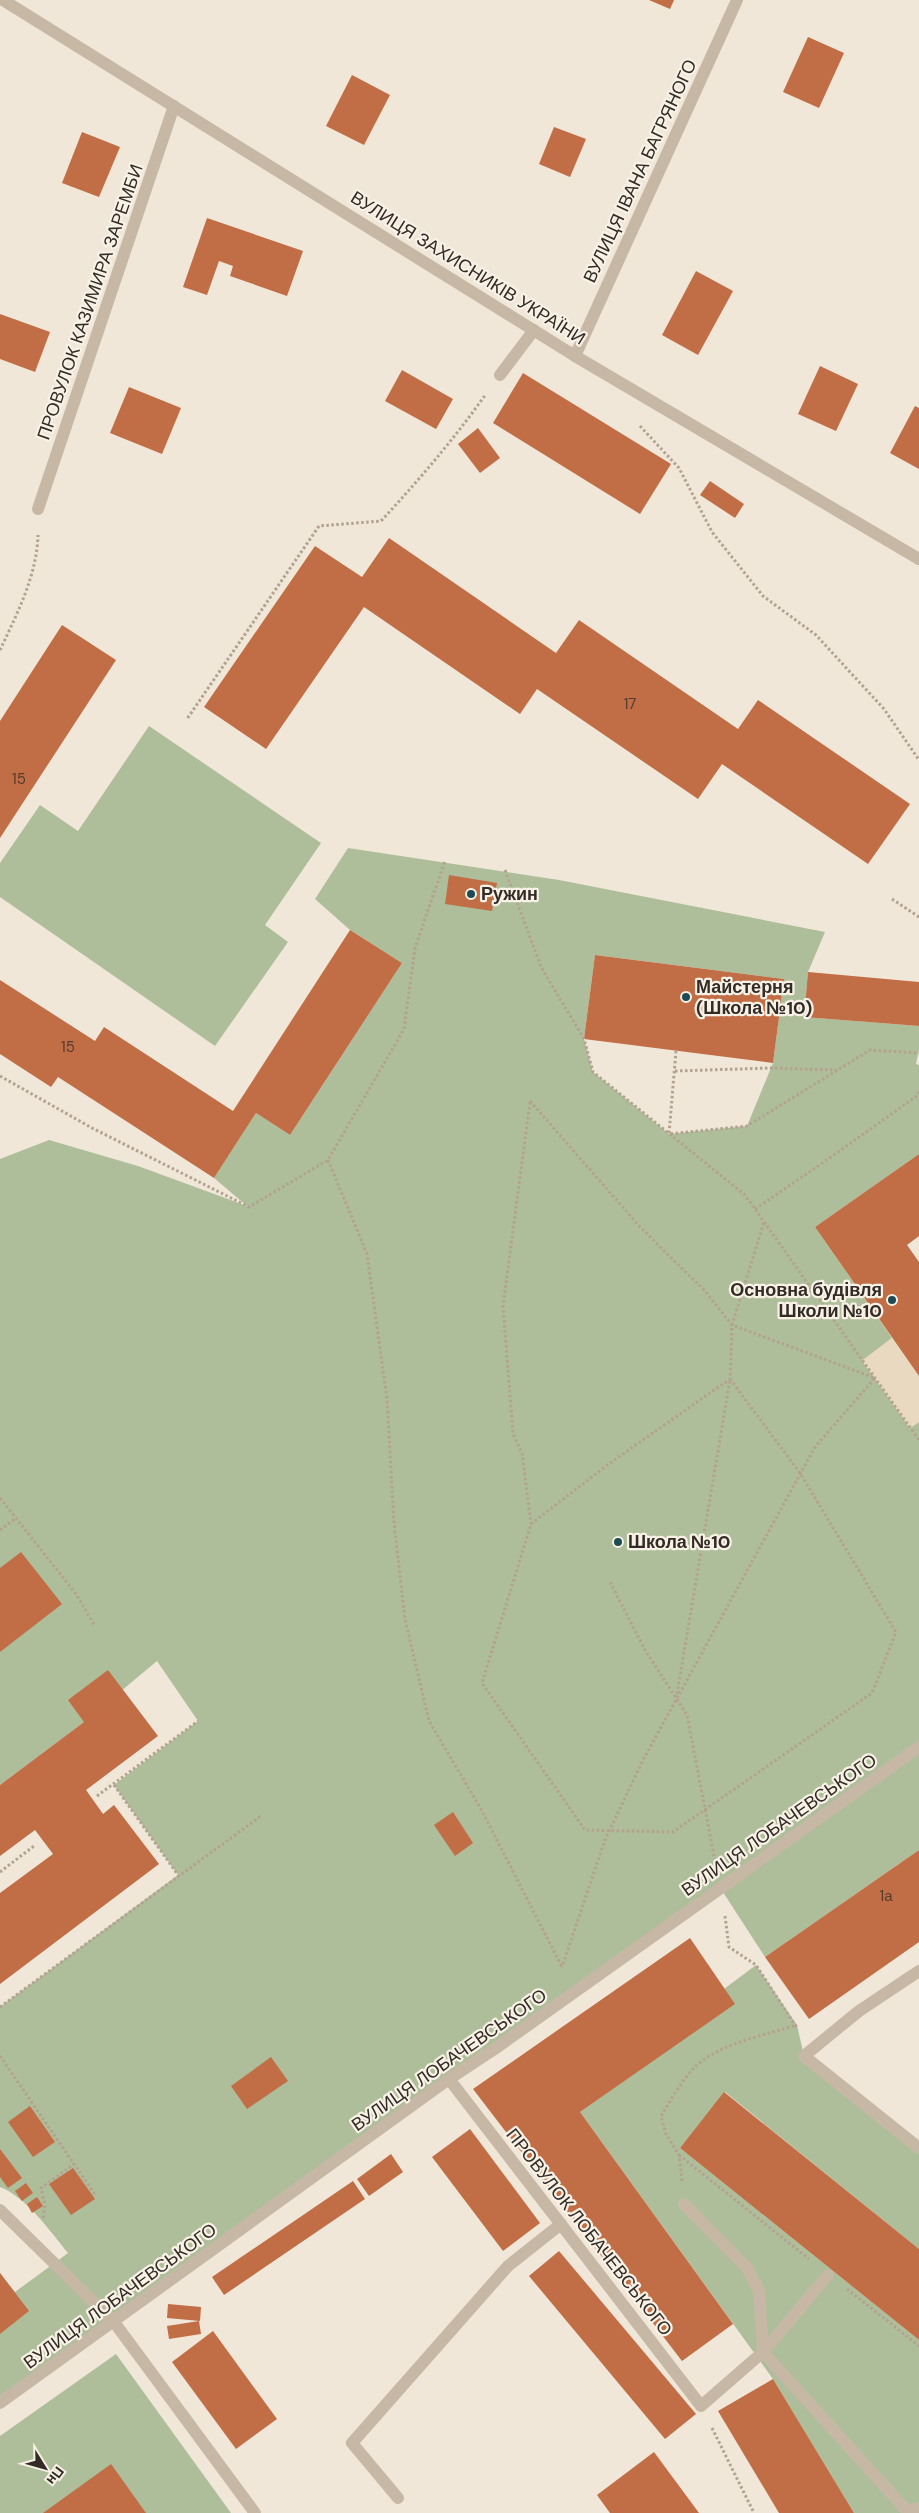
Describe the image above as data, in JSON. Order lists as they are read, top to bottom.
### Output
{
  "streets": {
    "street": [
      "ВУЛИЦЯ ІВАНА БАГРЯНОГО",
      "ВУЛИЦЯ ЗАХИСНИКІВ УКРАЇНИ",
      "ПРОВУЛОК КАЗИМИРА ЗАРЕМБИ",
      "ВУЛИЦЯ ЛОБАЧЕВСЬКОГО",
      "ПРОВУЛОК ЛОБАЧЕВСЬКОГО"
    ]
  },
  "crossings": [
    ["ВУЛИЦЯ ІВАНА БАГРЯНОГО", "ВУЛИЦЯ ЗАХИСНИКІВ УКРАЇНИ"],
    ["ВУЛИЦЯ ЗАХИСНИКІВ УКРАЇНИ", "ПРОВУЛОК КАЗИМИРА ЗАРЕМБИ"],
    ["ВУЛИЦЯ ЛОБАЧЕВСЬКОГО", "ПРОВУЛОК ЛОБАЧЕВСЬКОГО"]
  ],
  "places": [
    "Ружин",
    "Майстерня (Школа №10)",
    "Основна будівля Школи №10",
    "Школа №10"
  ],
  "house_numbers": [
    "17",
    "15",
    "15",
    "1а"
  ],
  "north": "bottom right"
}
